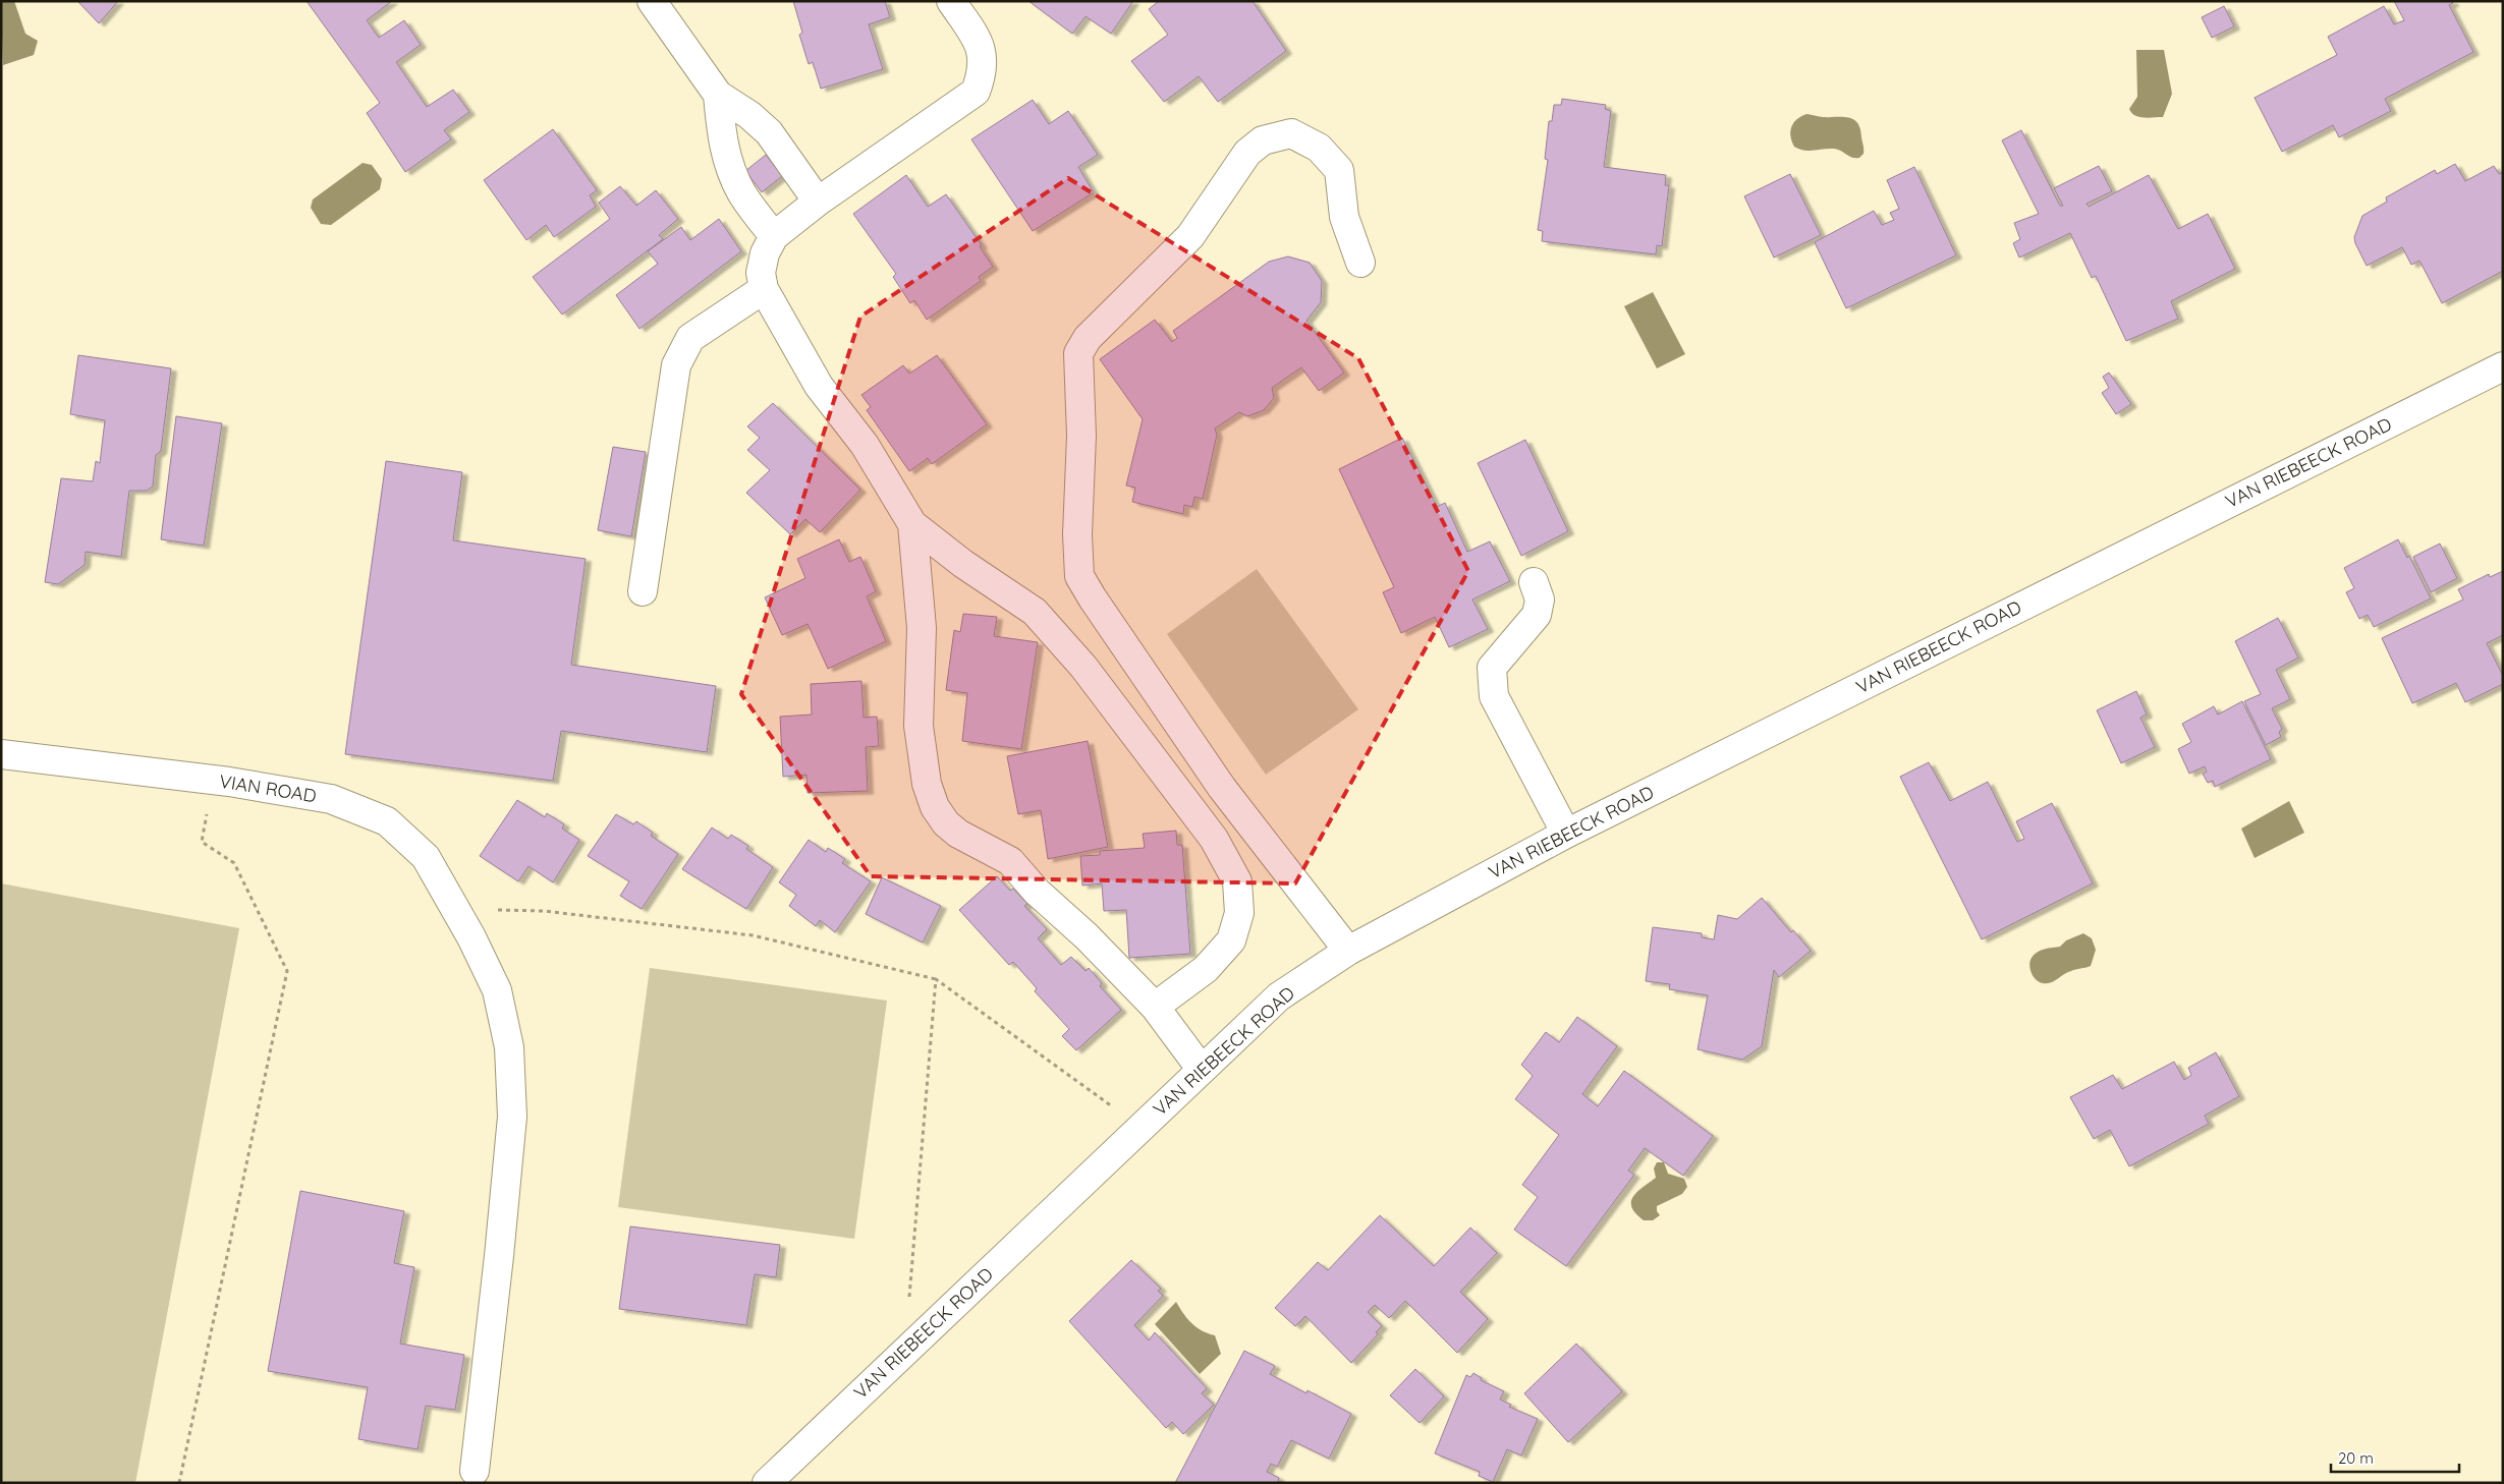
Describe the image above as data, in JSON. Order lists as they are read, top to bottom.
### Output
{
  "streets": {
    "street": ["VAN RIEBEECK ROAD", "VIAN ROAD"]
  },
  "scale_bar": "20 m"
}
